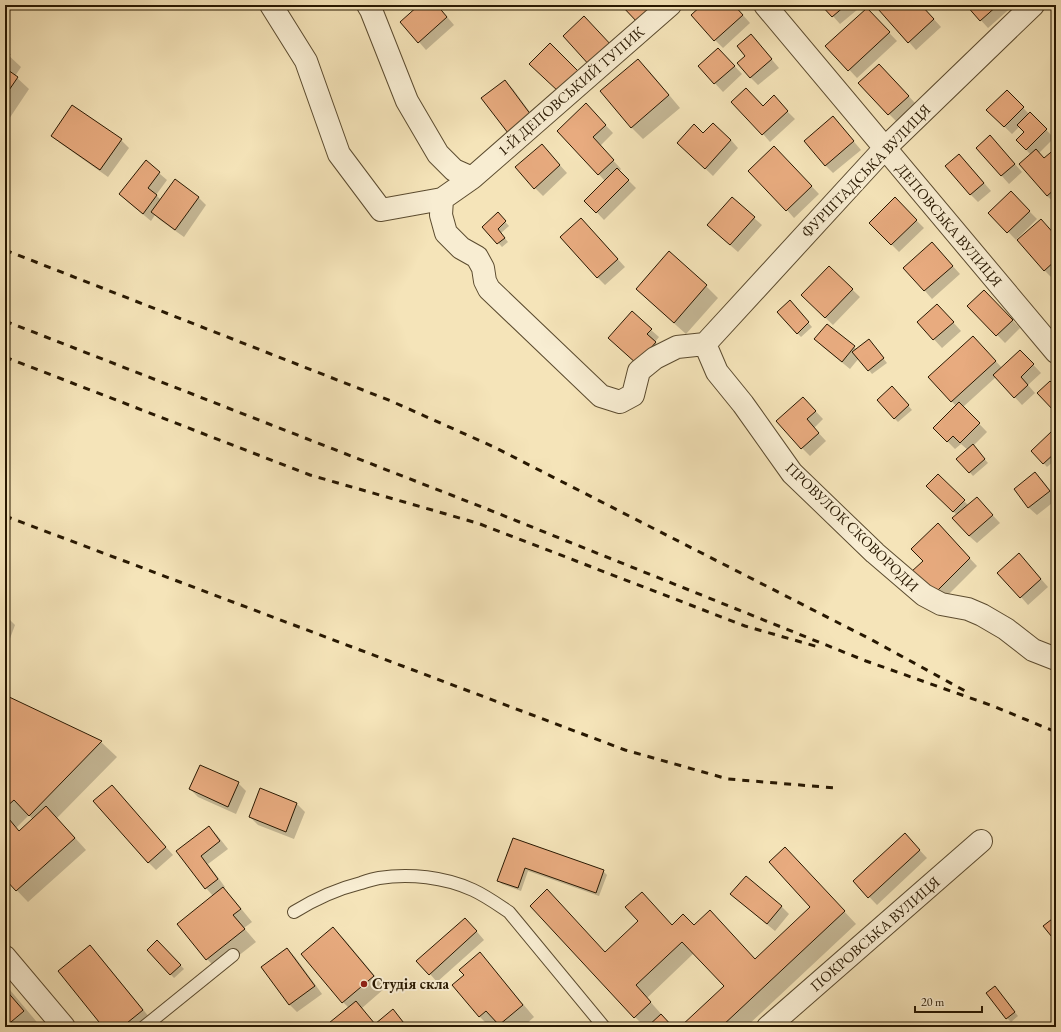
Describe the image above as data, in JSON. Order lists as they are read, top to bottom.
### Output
{
  "streets": {
    "street": [
      "1-Й ДЕПОВСЬКИЙ ТУПИК",
      "ФУРШТАДСЬКА ВУЛИЦЯ",
      "ДЕПОВСЬКА ВУЛИЦЯ",
      "ПРОВУЛОК СКОВОРОДИ",
      "ПОКРОВСЬКА ВУЛИЦЯ"
    ]
  },
  "crossings": [
    ["ФУРШТАДСЬКА ВУЛИЦЯ", "ДЕПОВСЬКА ВУЛИЦЯ"],
    ["ФУРШТАДСЬКА ВУЛИЦЯ", "ПРОВУЛОК СКОВОРОДИ"]
  ],
  "places": ["Студія скла"],
  "scale_bar": "20 m"
}
